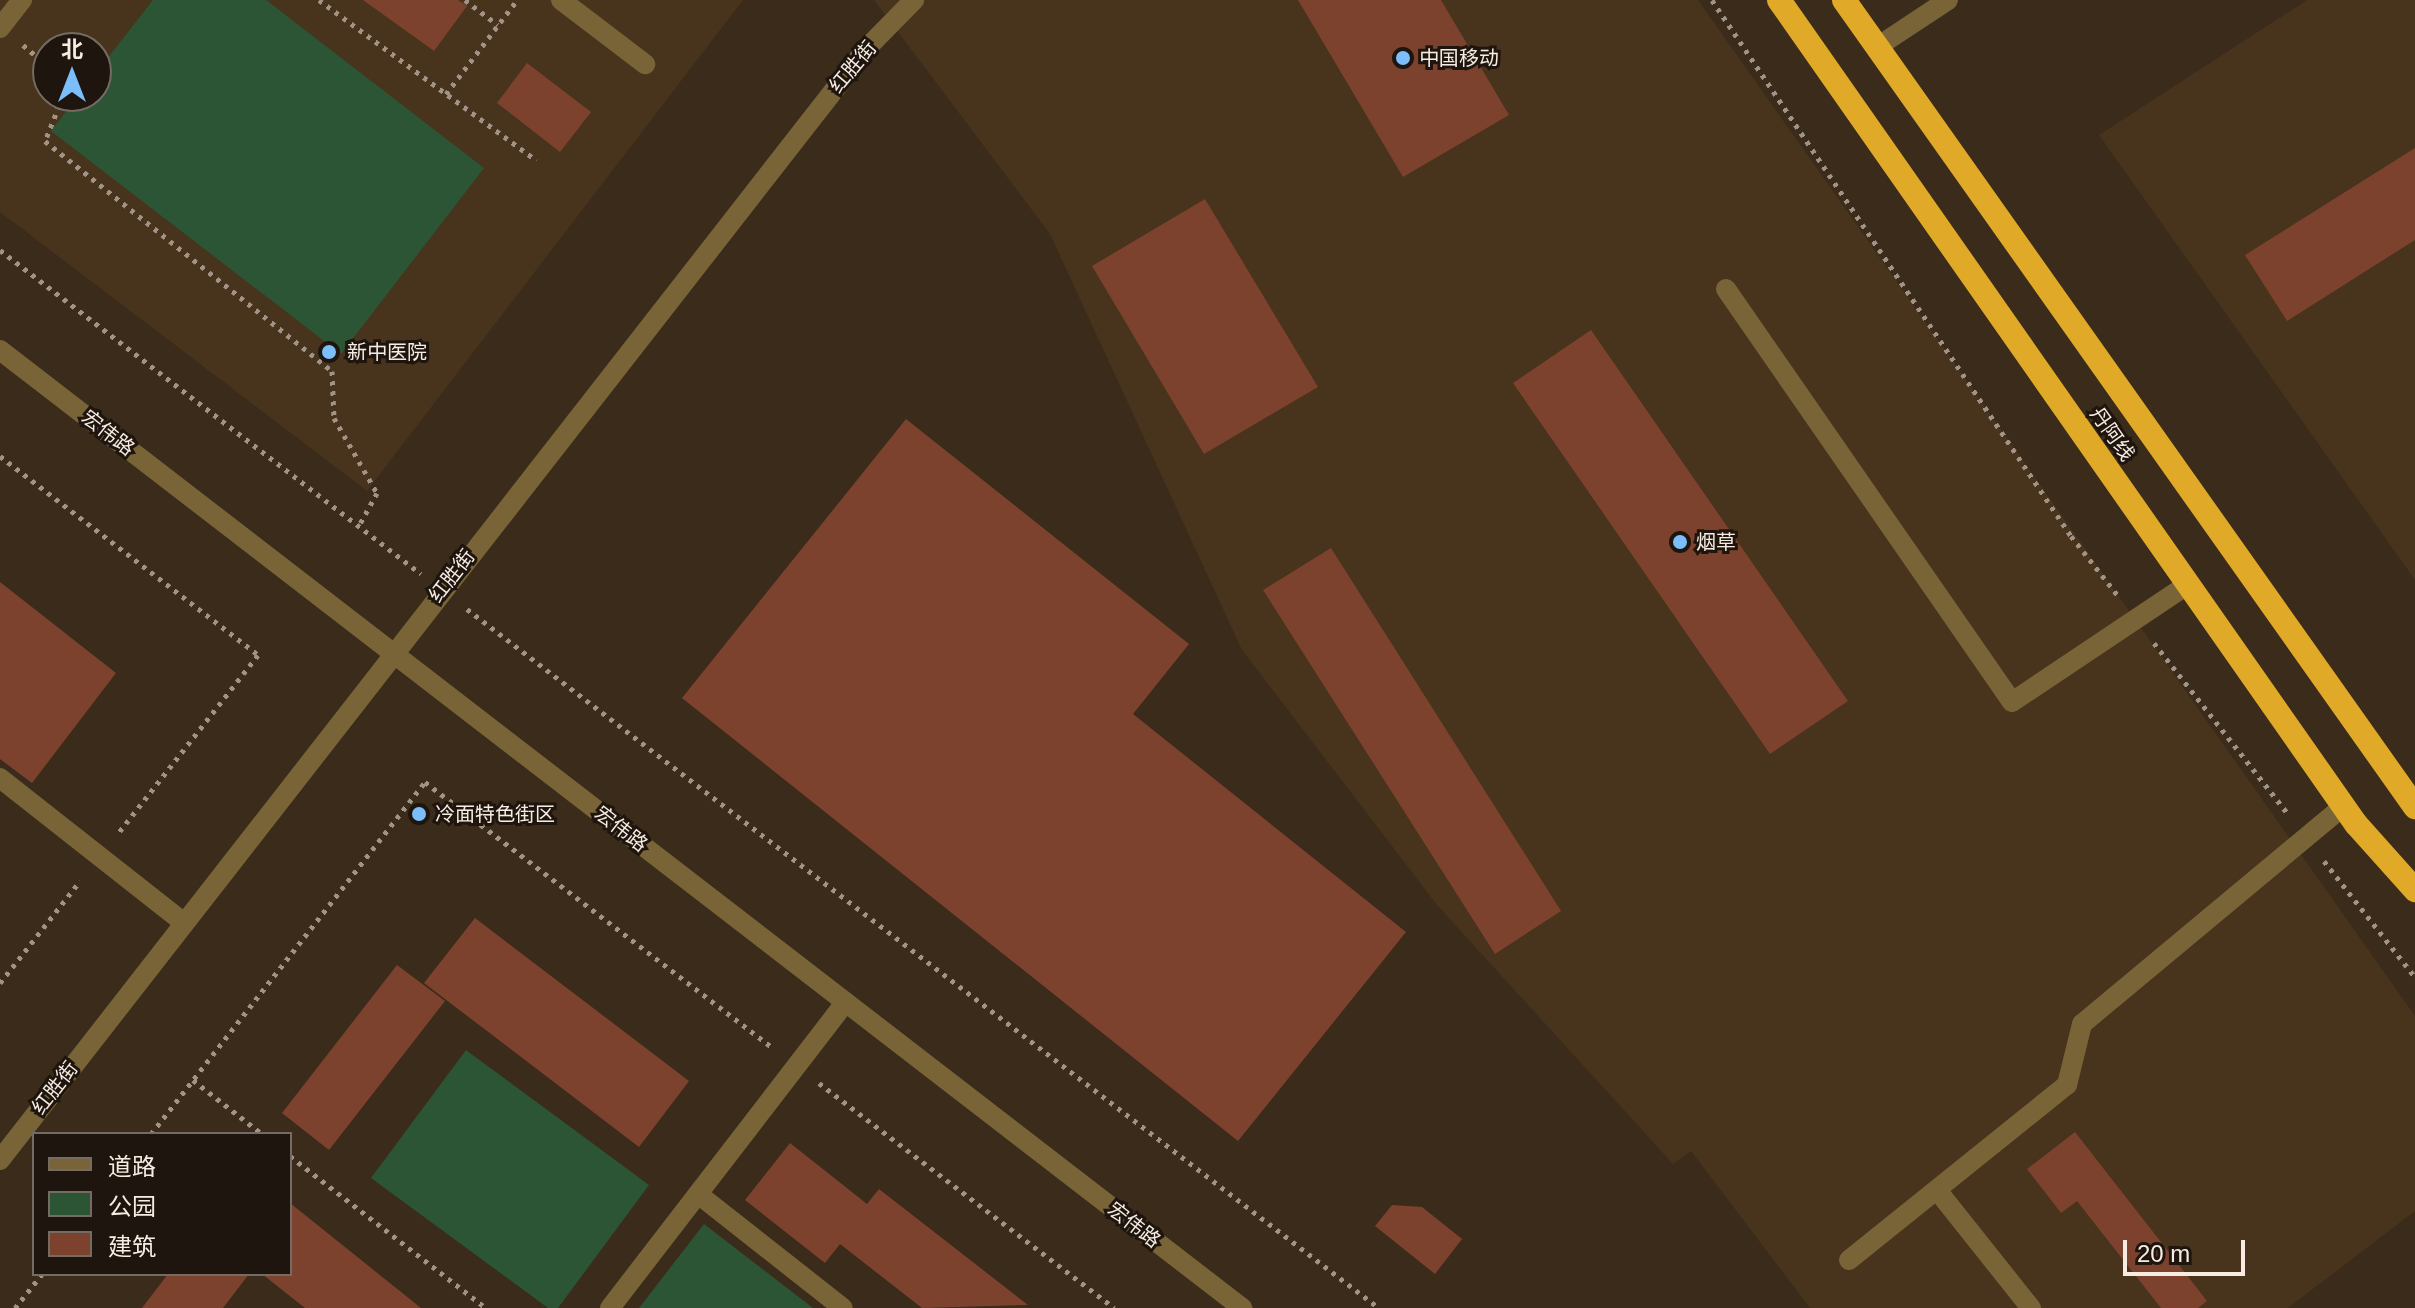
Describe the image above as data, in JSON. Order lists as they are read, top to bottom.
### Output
{
  "streets": {
    "highway": ["丹阿线"],
    "street": ["红胜街", "宏伟路"]
  },
  "crossings": [
    ["红胜街", "宏伟路"]
  ],
  "places": [
    "中国移动",
    "新中医院",
    "烟草",
    "冷面特色街区"
  ],
  "legend": ["道路", "公园", "建筑"],
  "scale_bar": "20 m",
  "north": "top"
}
